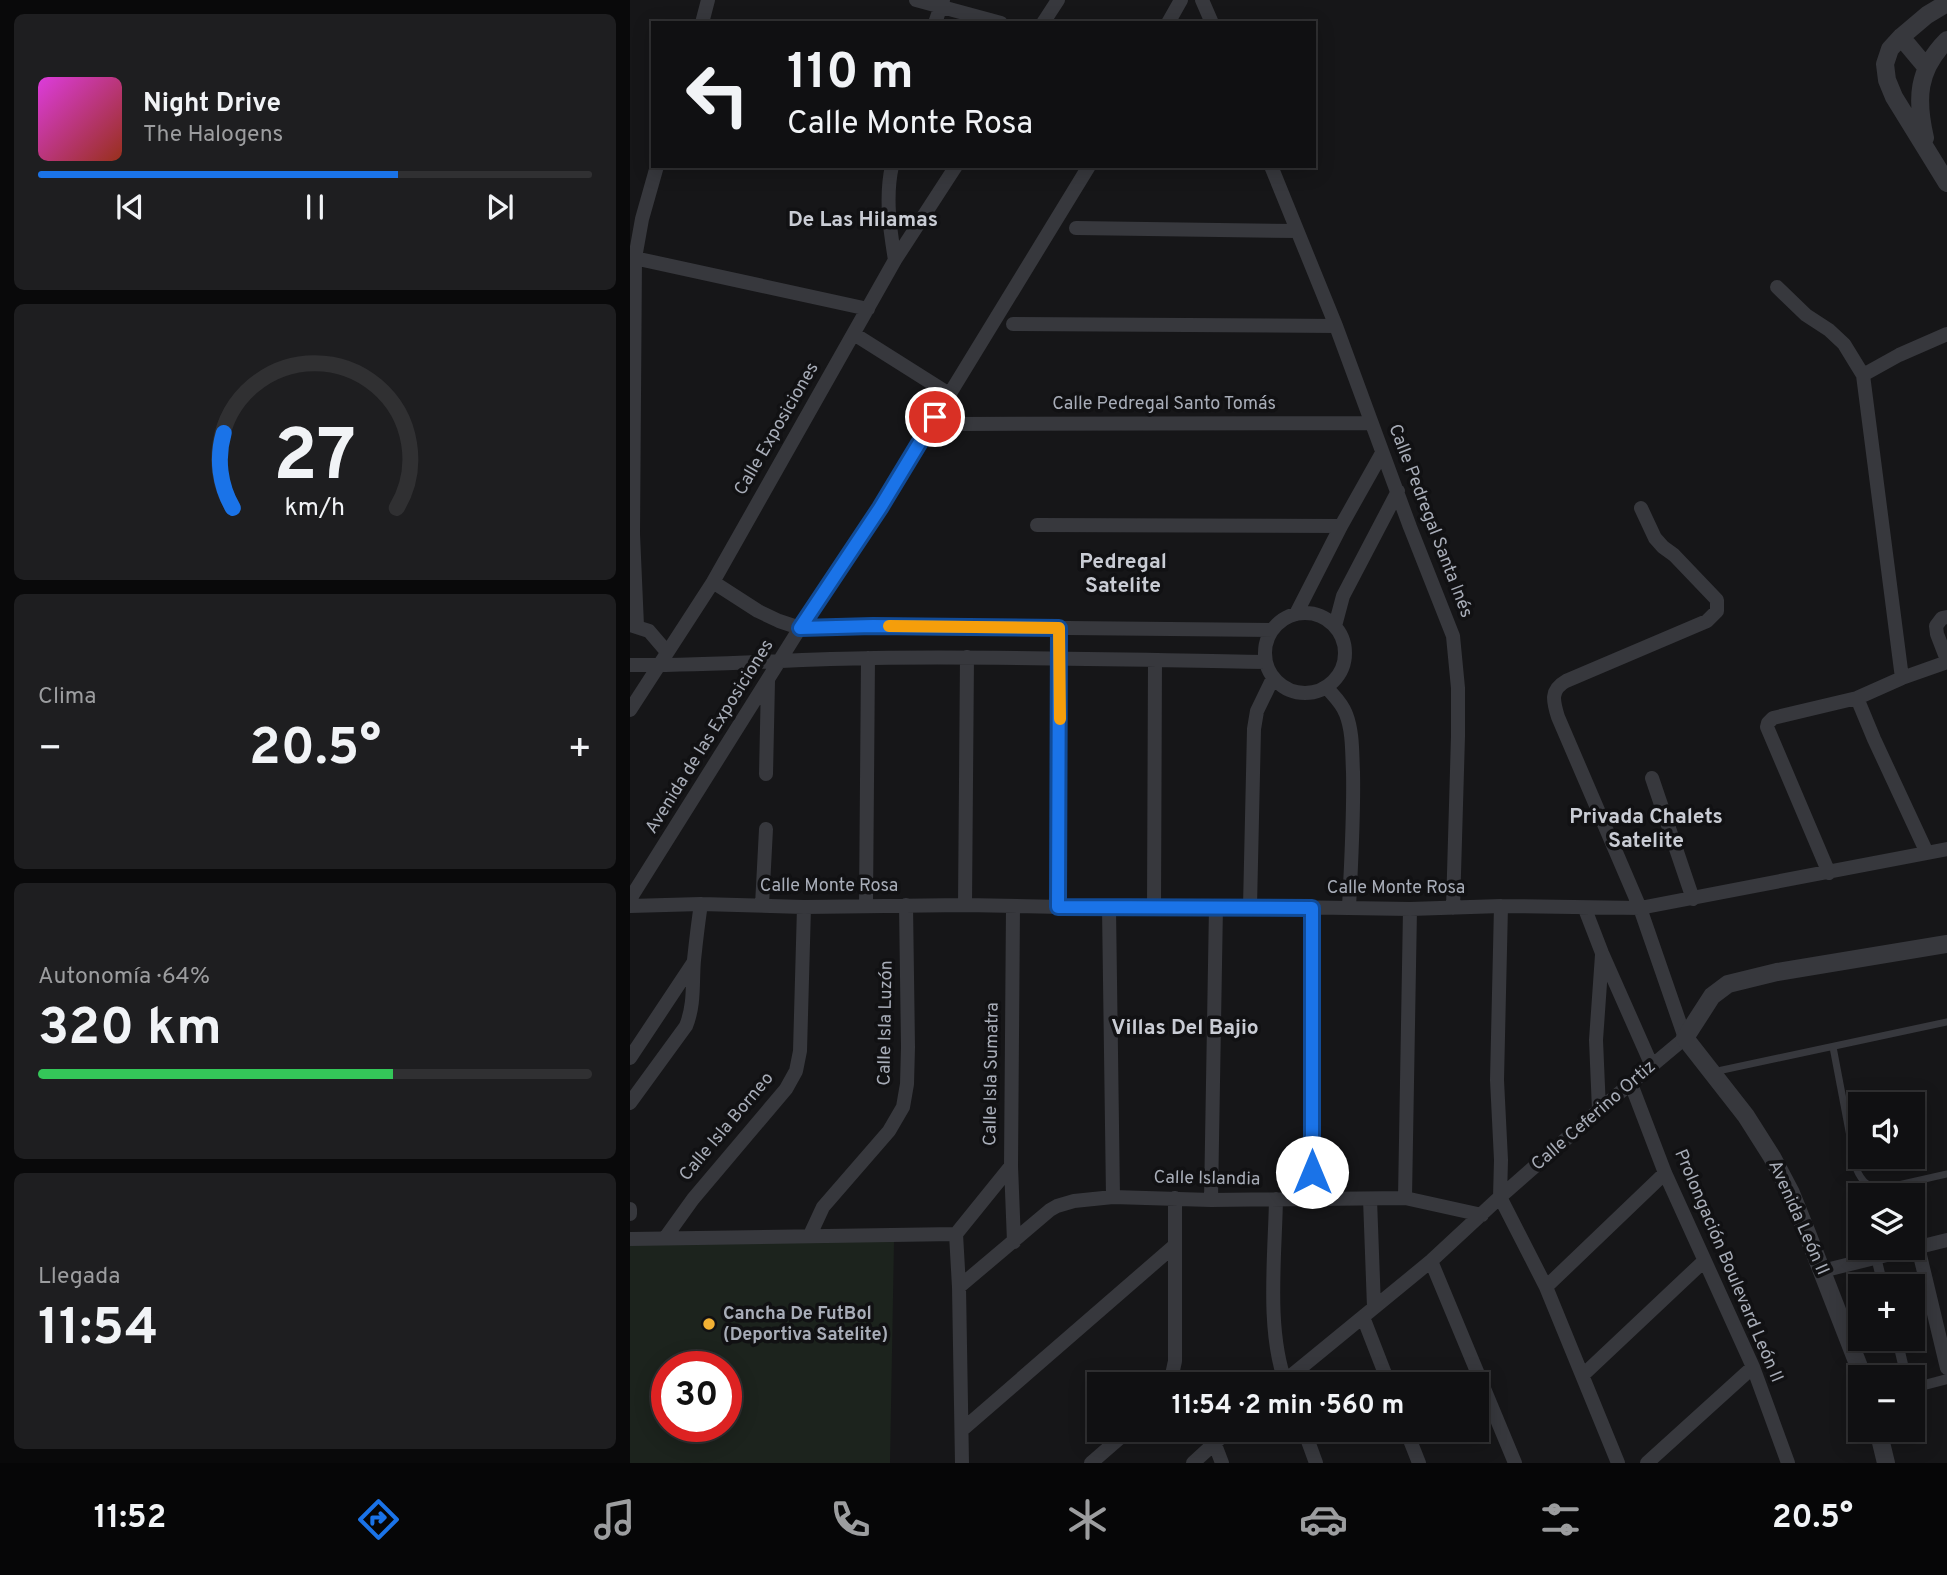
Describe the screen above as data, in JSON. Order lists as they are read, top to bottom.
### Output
{
  "streets": {
    "street": [
      "Calle Pedregal Santo Tomás",
      "Calle Exposiciones",
      "Calle Pedregal Santa Inés",
      "Avenida de las Exposiciones",
      "Calle Monte Rosa",
      "Calle Isla Luzón",
      "Calle Isla Sumatra",
      "Calle Ceferino Ortiz",
      "Calle Isla Borneo",
      "Calle Islandia",
      "Avenida León II",
      "Prolongación Boulevard León II"
    ]
  },
  "crossings": [
    ["Calle Pedregal Santo Tomás", "Calle Pedregal Santa Inés"],
    ["Calle Pedregal Santa Inés", "Calle Monte Rosa"],
    ["Calle Monte Rosa", "Calle Isla Luzón"],
    ["Calle Monte Rosa", "Calle Isla Sumatra"],
    ["Calle Monte Rosa", "Calle Isla Borneo"],
    ["Calle Isla Sumatra", "Calle Islandia"],
    ["Calle Ceferino Ortiz", "Calle Islandia"],
    ["Calle Ceferino Ortiz", "Avenida León II"],
    ["Calle Ceferino Ortiz", "Prolongación Boulevard León II"]
  ],
  "districts": [
    "De Las Hilamas",
    "Pedregal Satelite",
    "Privada Chalets Satelite",
    "Villas Del Bajio"
  ],
  "places": ["Cancha De FutBol (Deportiva Satelite)"],
  "page": {
    "turn": ["110 m", "Calle Monte Rosa"],
    "song": ["Night Drive", "The Halogens"],
    "tile": [
      "Clima",
      ["Autonomía · 64%", "320 km"],
      ["Llegada", "11:54"]
    ],
    "heat": ["−", "20.5°", "+"],
    "map_buttons": ["+", "−"],
    "limit": "30",
    "trip": "11:54 · 2 min · 560 m",
    "tabs": ["11:52", "20.5°"],
    "gauge": ["27", "km/h"]
  }
}
